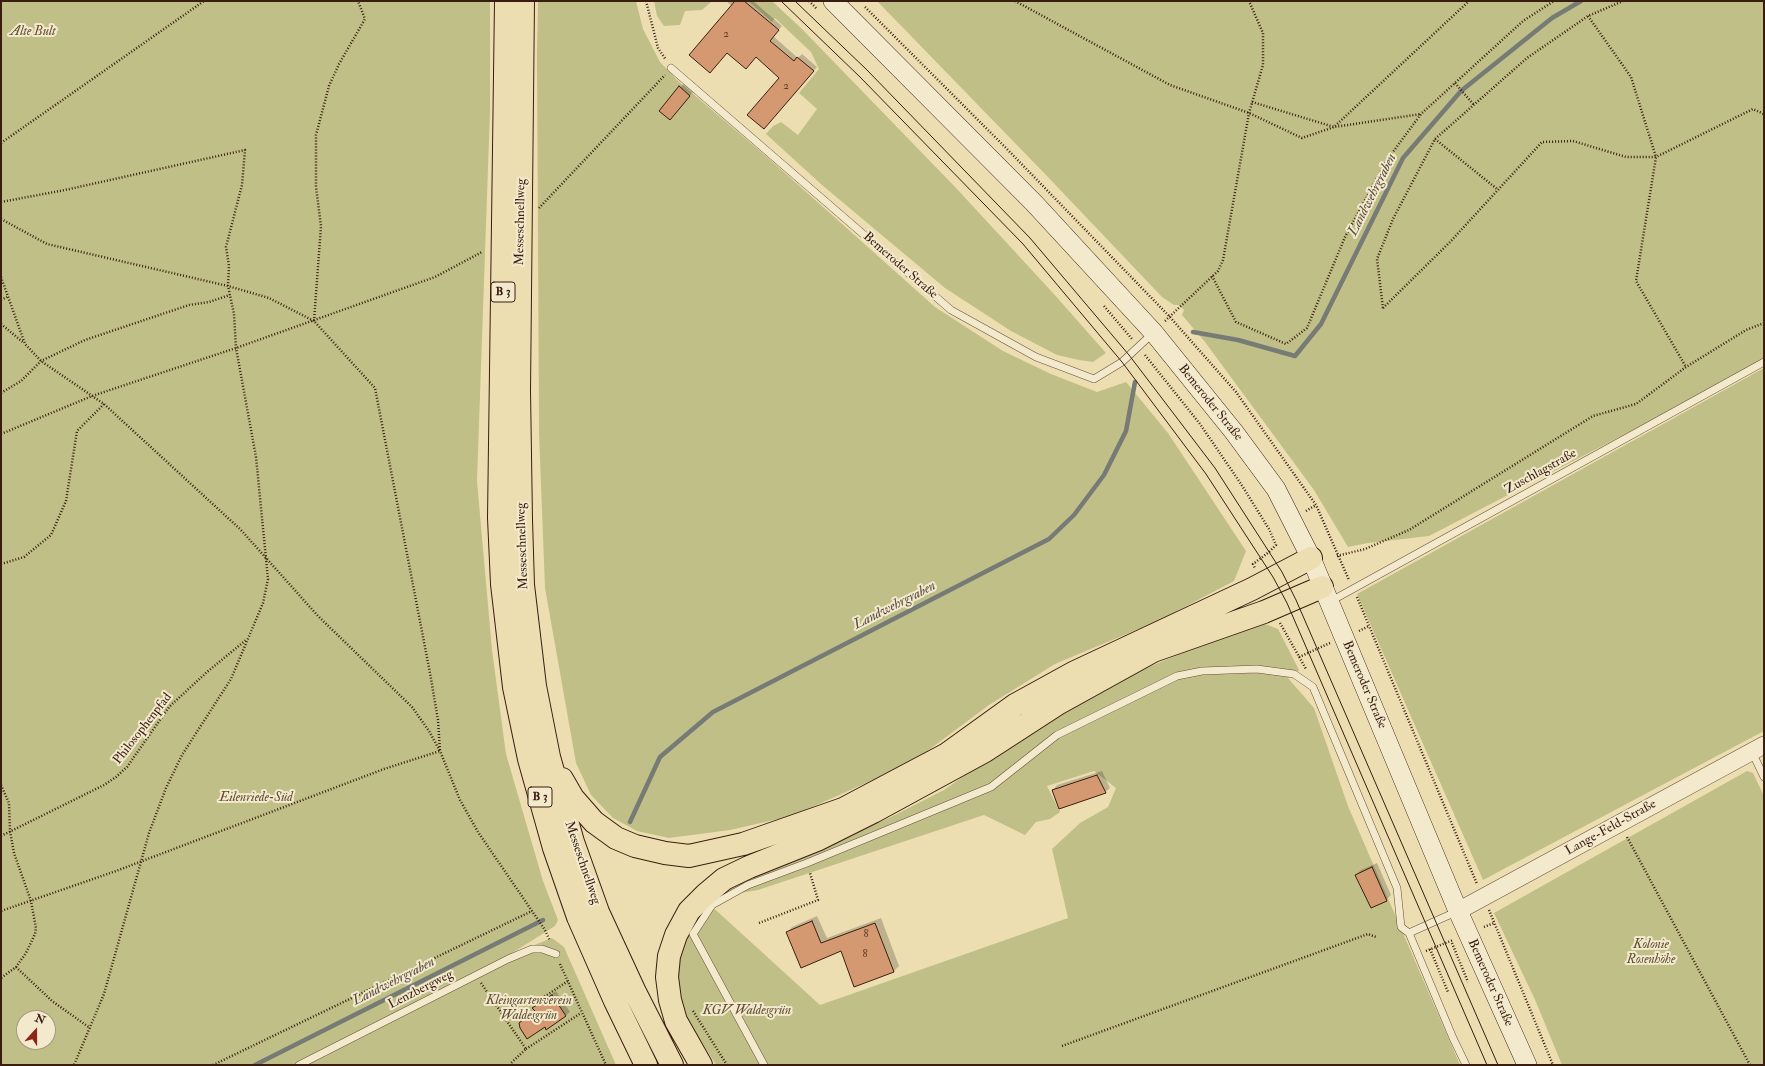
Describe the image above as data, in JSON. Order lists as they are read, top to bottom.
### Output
{
  "streets": {
    "highway": ["Messeschnellweg", "B 3"],
    "main road": ["Bemeroder Straße"],
    "street": ["Lange-Feld-Straße"],
    "lane": ["Zuschlagstraße", "Lenzbergweg"],
    "path": ["Philosophenpfad"]
  },
  "crossings": [
    ["Bemeroder Straße", "Zuschlagstraße"],
    ["Bemeroder Straße", "Lange-Feld-Straße"]
  ],
  "water": ["Landwehrgraben"],
  "parks": [
    "Alte Bult",
    "Eilenriede-Süd",
    "Kolonie Rosenhöhe",
    "Kleingartenverein Waldesgrün",
    "KGV Waldesgrün"
  ],
  "house_numbers": [
    "2",
    "2",
    "8",
    "8"
  ],
  "north": "top"
}
